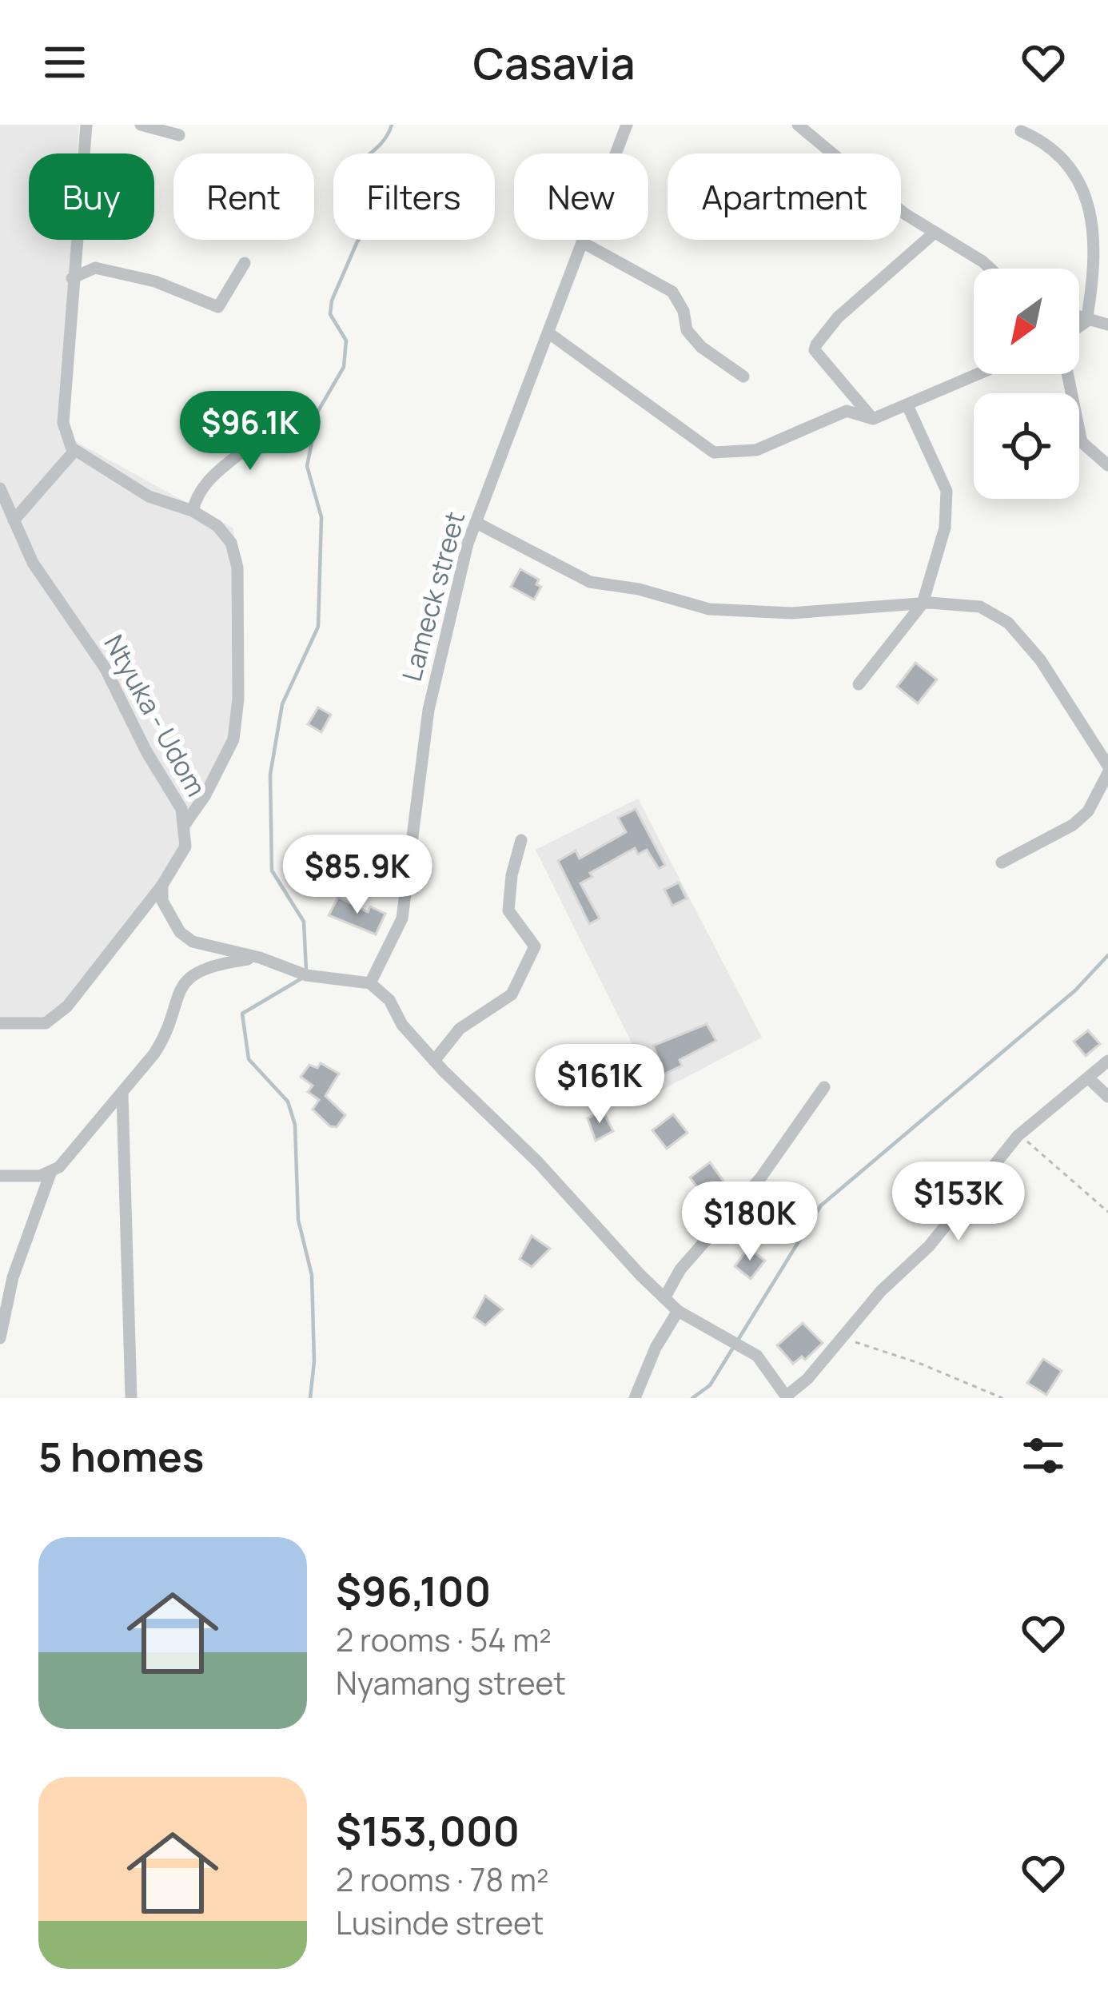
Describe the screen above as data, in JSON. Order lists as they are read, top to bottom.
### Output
{
  "streets": {
    "street": ["Lameck street", "Ntyuka - Udom"]
  },
  "north": "bottom left",
  "page": {
    "header": "Casavia",
    "chip": [
      "Buy",
      "Rent",
      "Filters",
      "New",
      "Apartment"
    ],
    "price": [
      "$96.1K",
      "$85.9K",
      "$161K",
      "$153K",
      "$180K"
    ],
    "heading": "5 homes",
    "list": [
      {
        "name": "$96,100",
        "note": "2 rooms · 54 m² · Nyamang street"
      },
      {
        "name": "$153,000",
        "note": "2 rooms · 78 m² · Lusinde street"
      }
    ]
  }
}
